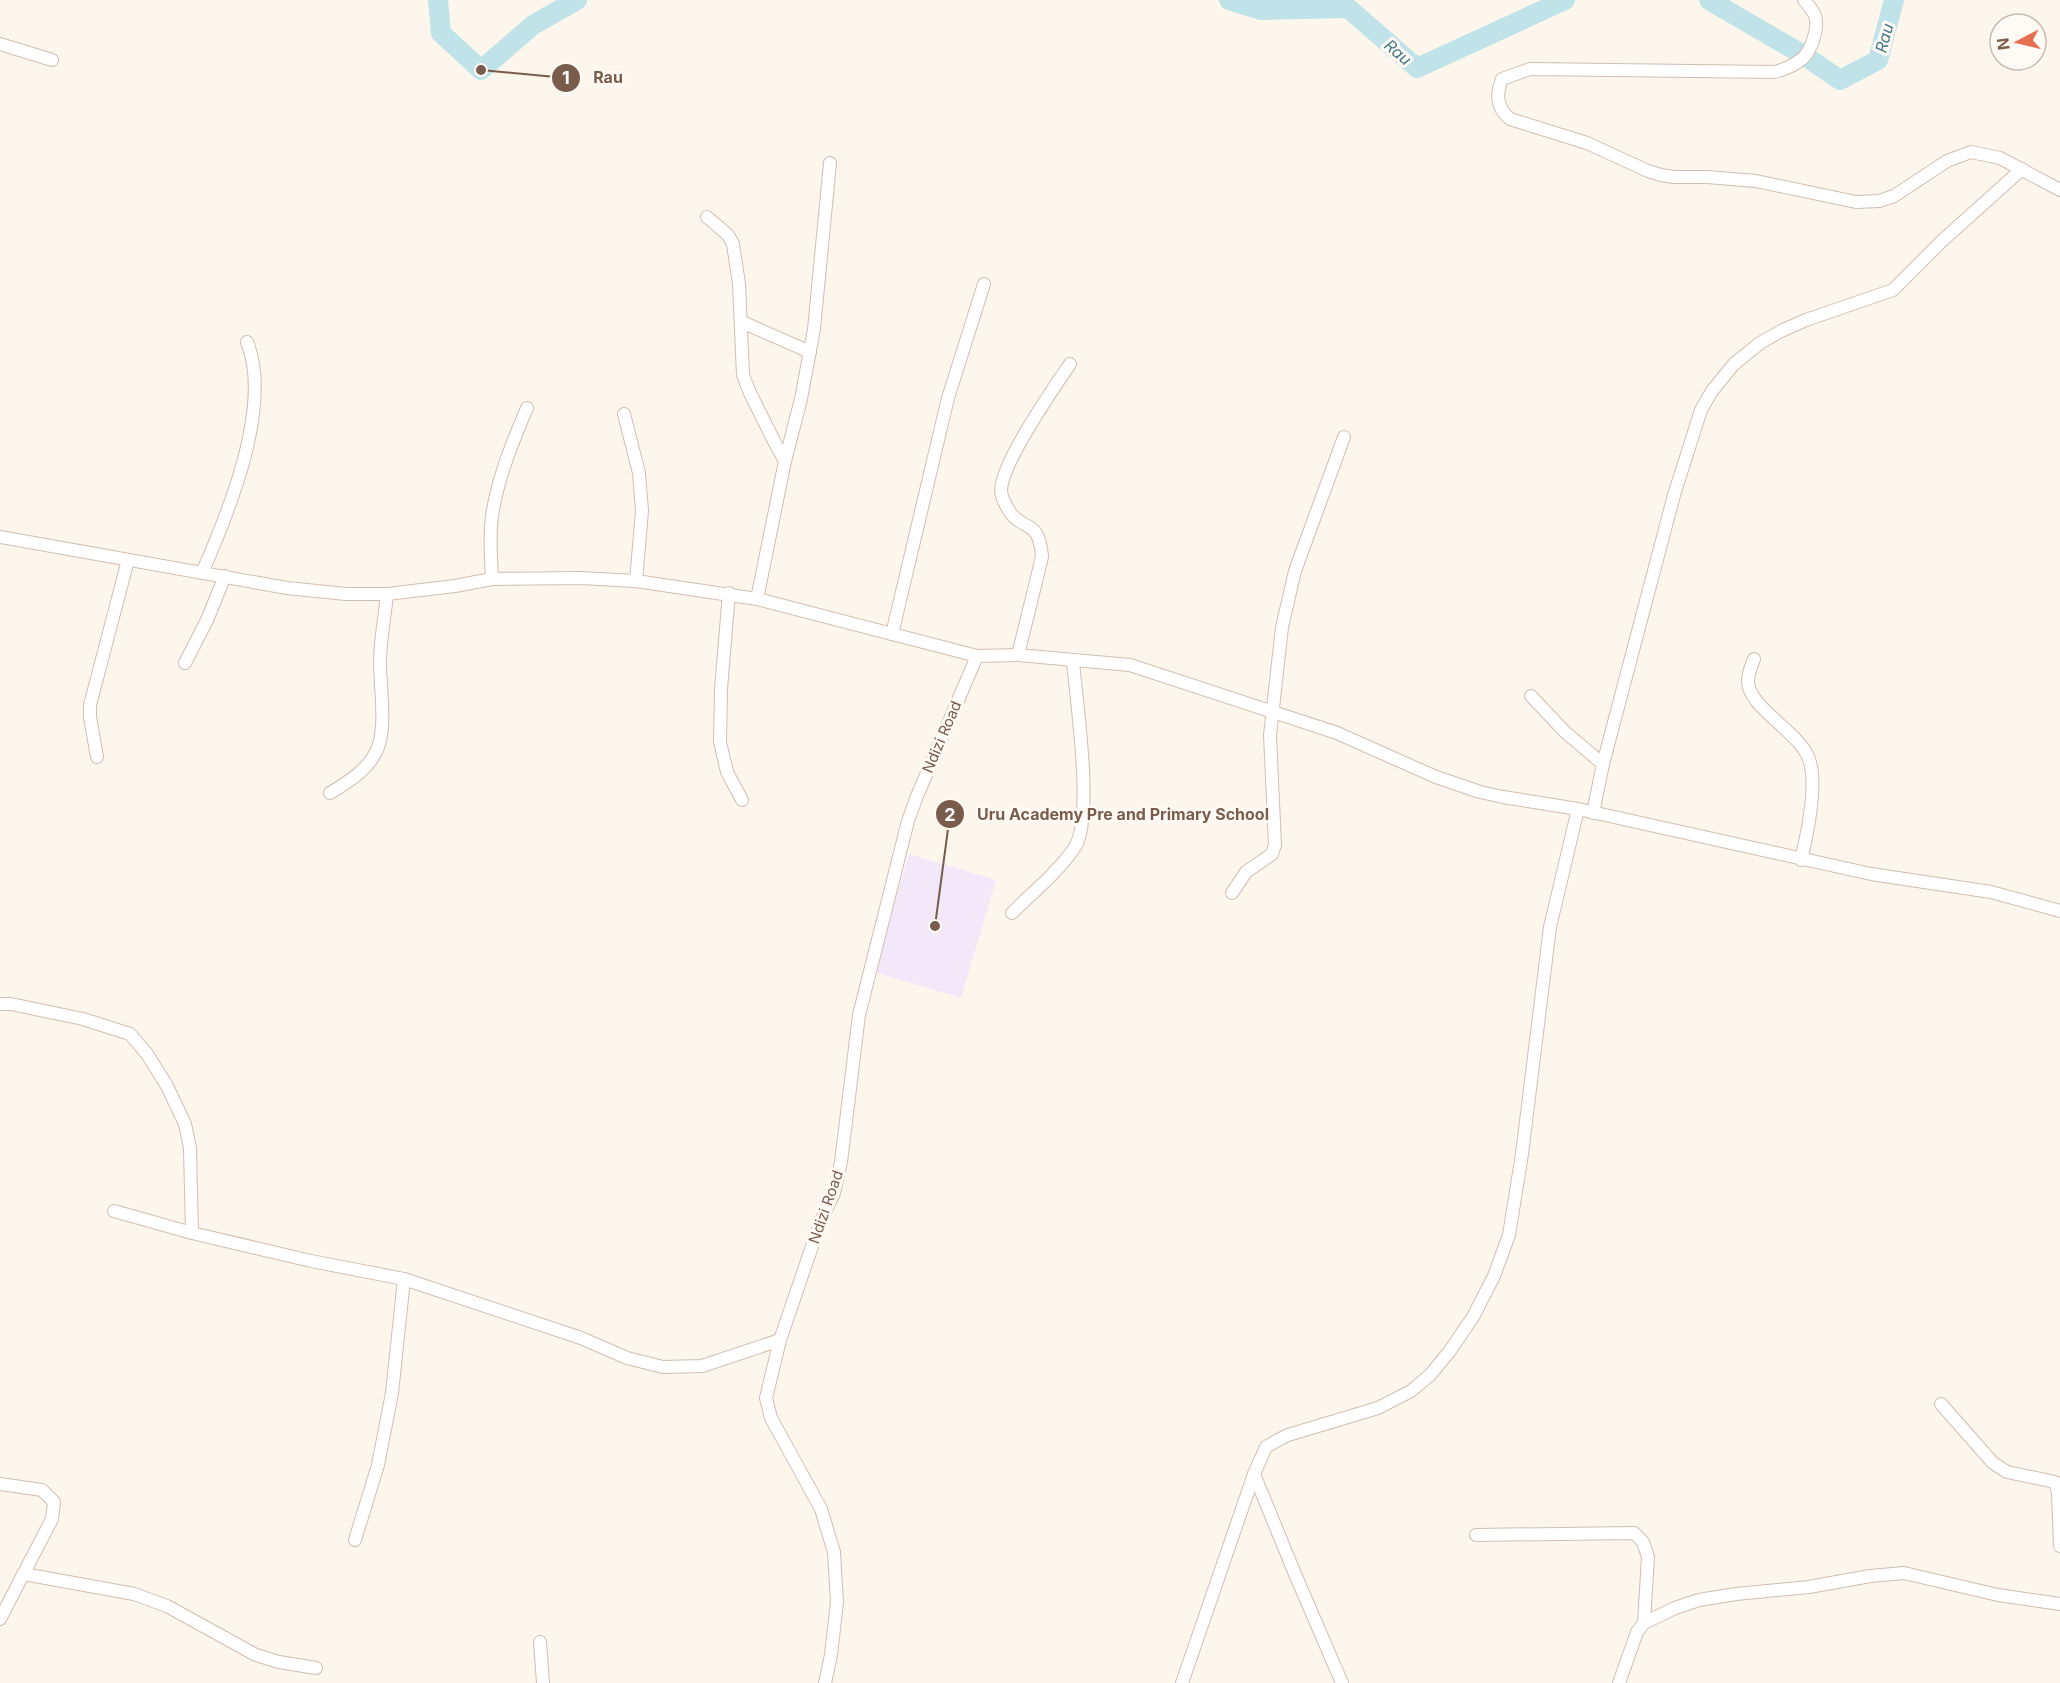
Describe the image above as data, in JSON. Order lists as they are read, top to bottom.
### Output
{
  "streets": {
    "street": ["Ndizi Road"]
  },
  "water": ["Rau"],
  "places": ["Rau", "Uru Academy Pre and Primary School"],
  "north": "left"
}
